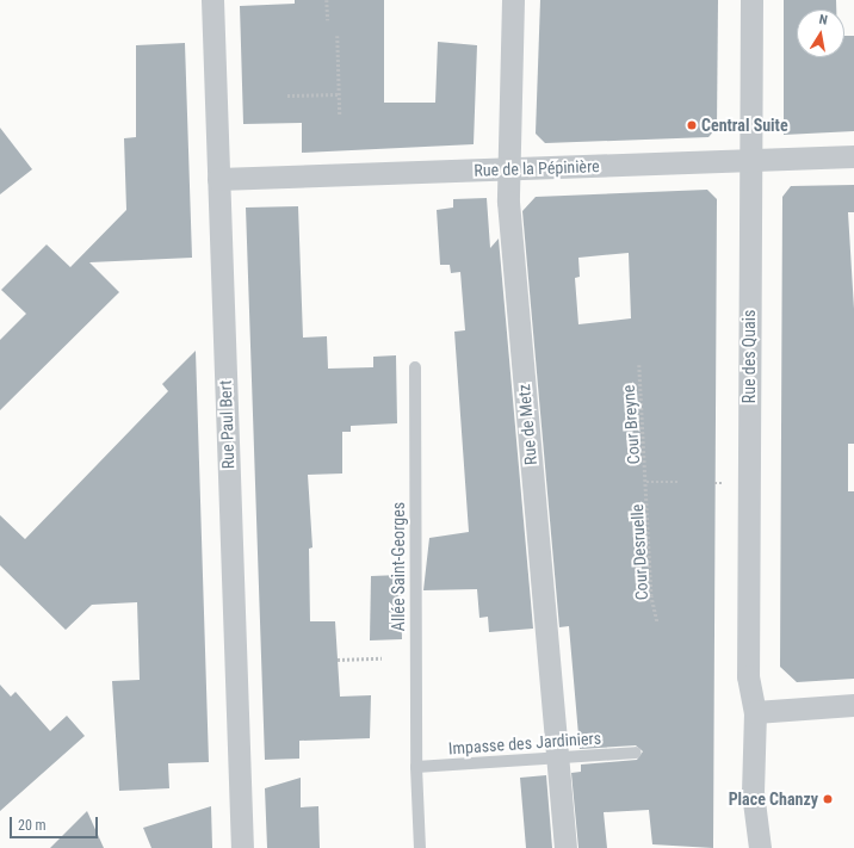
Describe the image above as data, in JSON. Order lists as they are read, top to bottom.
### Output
{
  "streets": {
    "street": [
      "Rue de la Pépinière",
      "Rue des Quais",
      "Rue Paul Bert",
      "Rue de Metz"
    ],
    "lane": ["Allée Saint-Georges", "Impasse des Jardiniers"],
    "path": ["Cour Breyne", "Cour Desruelle"]
  },
  "crossings": [
    ["Rue de la Pépinière", "Rue des Quais"],
    ["Rue de la Pépinière", "Rue Paul Bert"],
    ["Rue de la Pépinière", "Rue de Metz"],
    ["Rue de Metz", "Impasse des Jardiniers"],
    ["Cour Breyne", "Cour Desruelle"],
    ["Allée Saint-Georges", "Impasse des Jardiniers"]
  ],
  "places": ["Central Suite", "Place Chanzy"],
  "scale_bar": "20 m",
  "north": "top"
}
